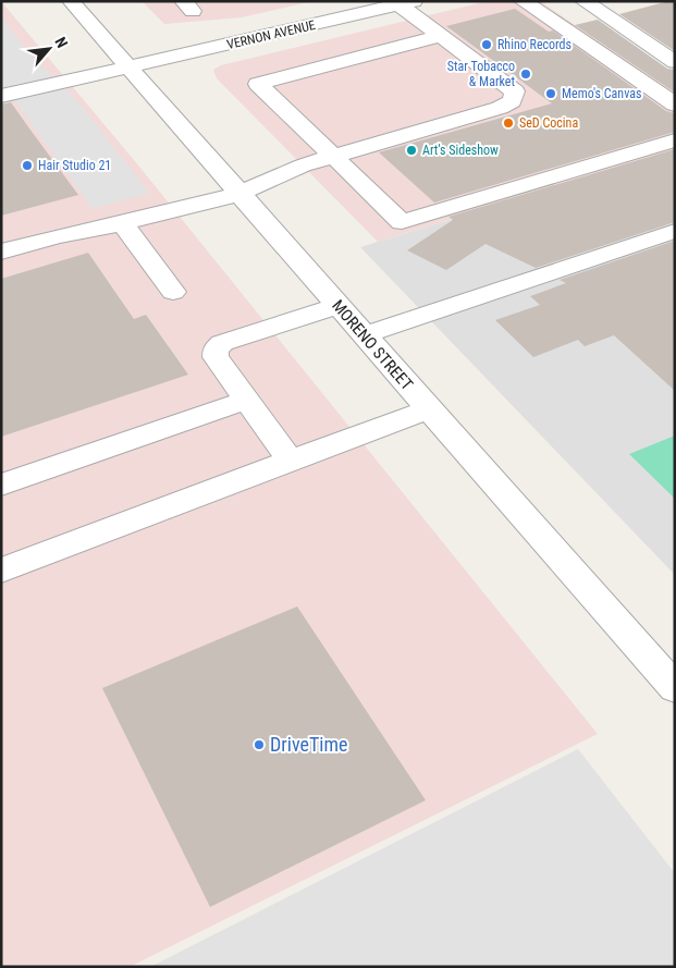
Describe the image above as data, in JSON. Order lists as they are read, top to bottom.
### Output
{
  "streets": {
    "street": ["VERNON AVENUE", "MORENO STREET"]
  },
  "crossings": [
    ["VERNON AVENUE", "MORENO STREET"]
  ],
  "places": [
    "Rhino Records",
    "Star Tobacco & Market",
    "Memo's Canvas",
    "SeD Cocina",
    "Art's Sideshow",
    "Hair Studio 21",
    "DriveTime"
  ],
  "north": "top right"
}
